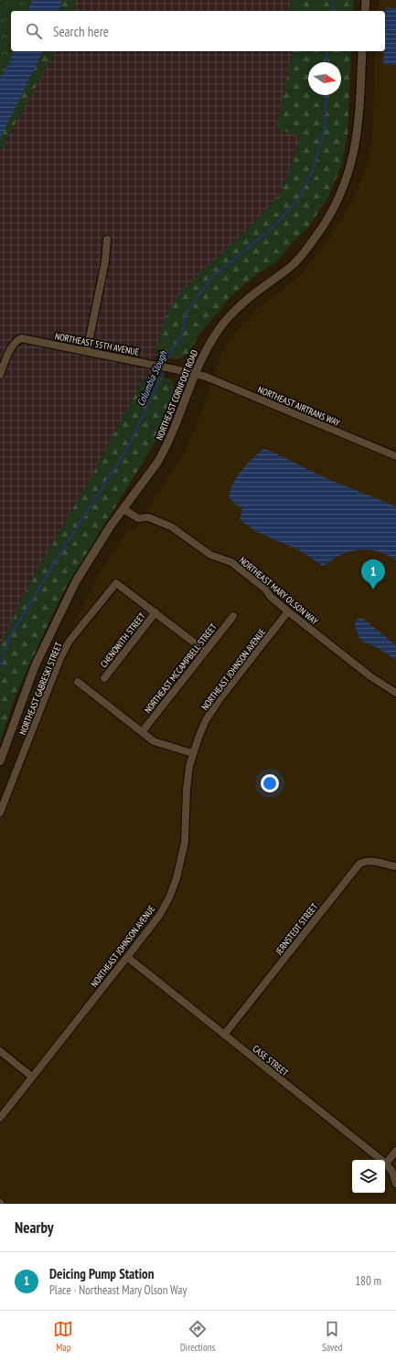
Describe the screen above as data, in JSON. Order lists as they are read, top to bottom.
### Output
{
  "streets": {
    "street": [
      "NORTHEAST 55TH AVENUE",
      "NORTHEAST CORNFOOT ROAD",
      "NORTHEAST AIRTRANS WAY",
      "NORTHEAST MARY OLSON WAY",
      "CHENOWITH STREET",
      "NORTHEAST MCCAMPBELL STREET",
      "NORTHEAST JOHNSON AVENUE",
      "NORTHEAST GABRESKI STREET",
      "JERNSTEDT STREET",
      "CASE STREET"
    ]
  },
  "crossings": [
    ["NORTHEAST 55TH AVENUE", "NORTHEAST CORNFOOT ROAD"],
    ["NORTHEAST 55TH AVENUE", "NORTHEAST AIRTRANS WAY"],
    ["NORTHEAST CORNFOOT ROAD", "NORTHEAST AIRTRANS WAY"],
    ["NORTHEAST CORNFOOT ROAD", "NORTHEAST MARY OLSON WAY"],
    ["NORTHEAST MARY OLSON WAY", "NORTHEAST JOHNSON AVENUE"],
    ["CHENOWITH STREET", "NORTHEAST GABRESKI STREET"],
    ["NORTHEAST JOHNSON AVENUE", "CASE STREET"],
    ["JERNSTEDT STREET", "CASE STREET"]
  ],
  "water": ["Columbia Slough"],
  "north": "right",
  "page": {
    "search": "Search here",
    "pins": "1",
    "heading": "Nearby",
    "list": [
      {
        "mark": "1",
        "name": "Deicing Pump Station",
        "note": "Place · Northeast Mary Olson Way",
        "value": "180 m"
      }
    ],
    "nav": ["Map", "Directions", "Saved"]
  }
}
